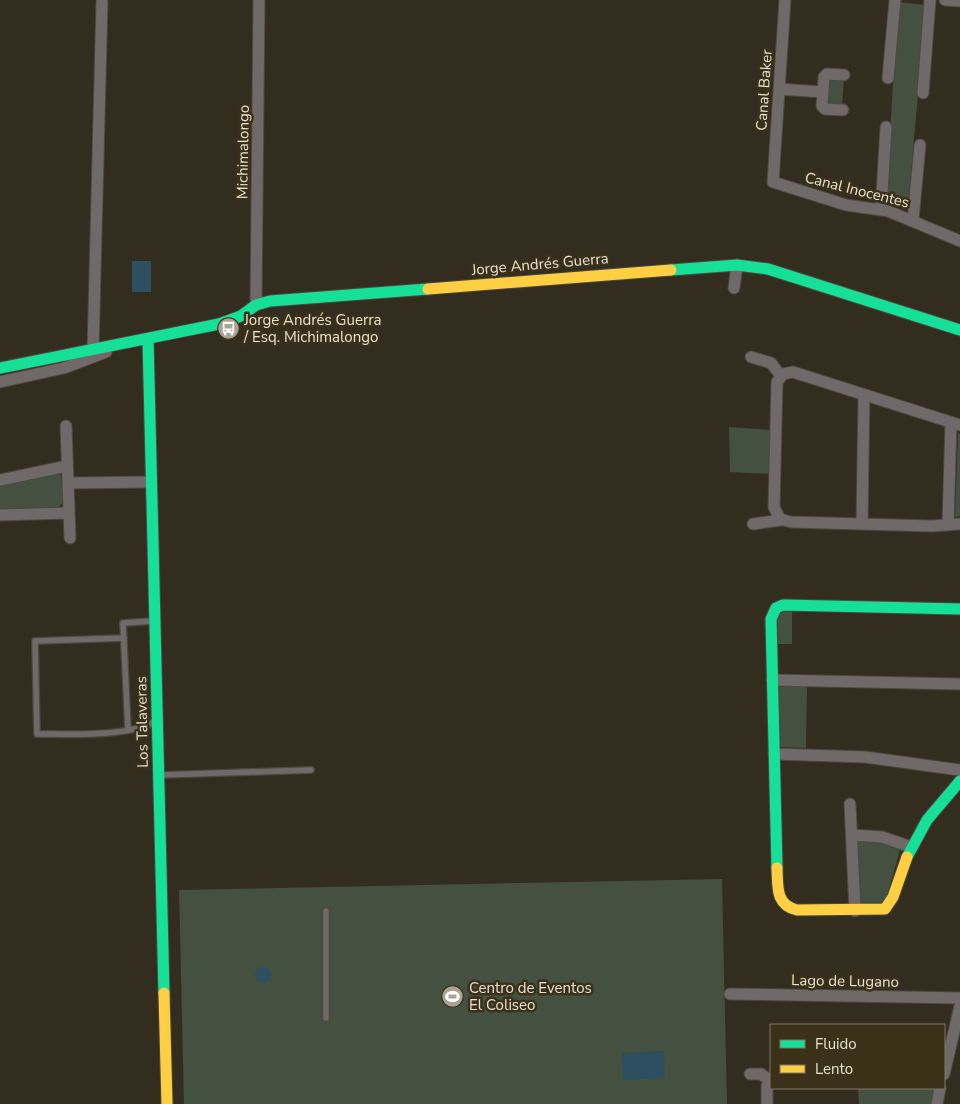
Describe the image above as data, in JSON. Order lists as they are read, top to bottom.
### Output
{
  "streets": {
    "street": [
      "Canal Baker",
      "Michimalongo",
      "Canal Inocentes",
      "Jorge Andrés Guerra",
      "Los Talaveras",
      "Lago de Lugano"
    ]
  },
  "crossings": [
    ["Canal Baker", "Canal Inocentes"],
    ["Michimalongo", "Jorge Andrés Guerra"],
    ["Jorge Andrés Guerra", "Los Talaveras"]
  ],
  "places": {
    "bus stop": ["Jorge Andrés Guerra / Esq. Michimalongo"],
    "sports": ["Centro de Eventos El Coliseo"]
  },
  "legend": ["Fluido", "Lento"]
}
